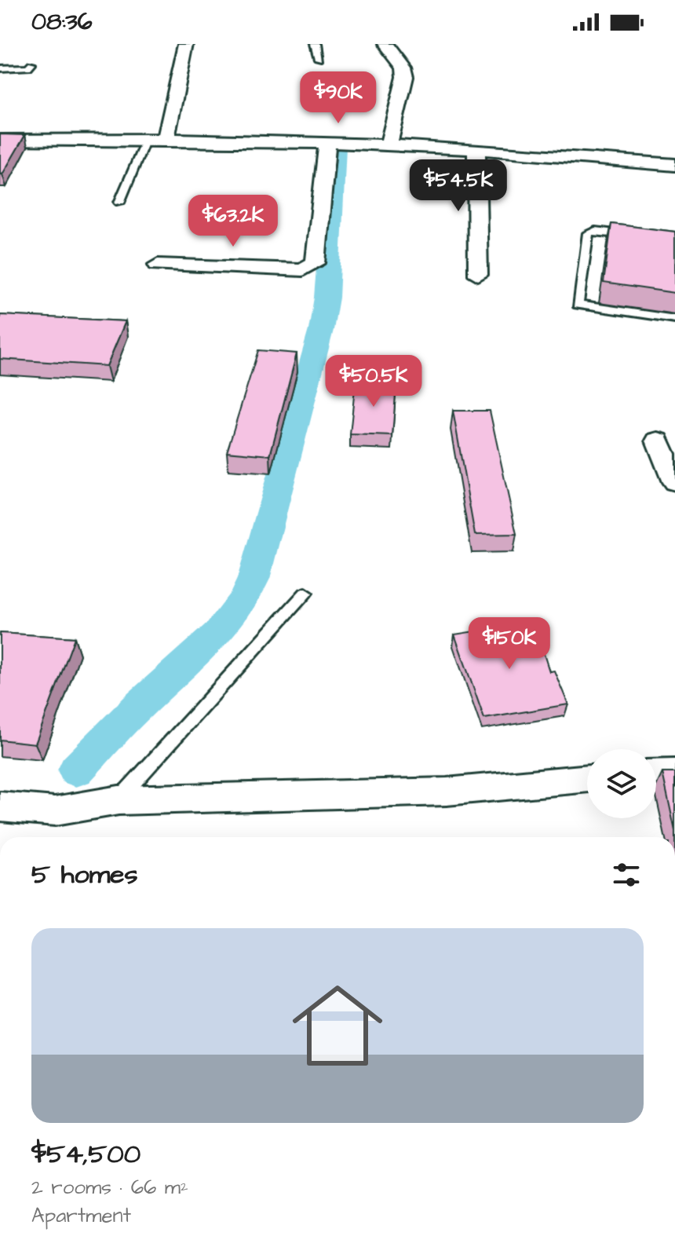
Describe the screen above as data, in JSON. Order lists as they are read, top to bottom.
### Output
{
  "page": {
    "status": "08:36",
    "price": [
      "$90K",
      "$54.5K",
      "$63.2K",
      "$50.5K",
      "$150K"
    ],
    "heading": "5 homes",
    "list": [
      {
        "name": "$54,500",
        "note": "2 rooms · 66 m² · Apartment"
      }
    ]
  }
}
